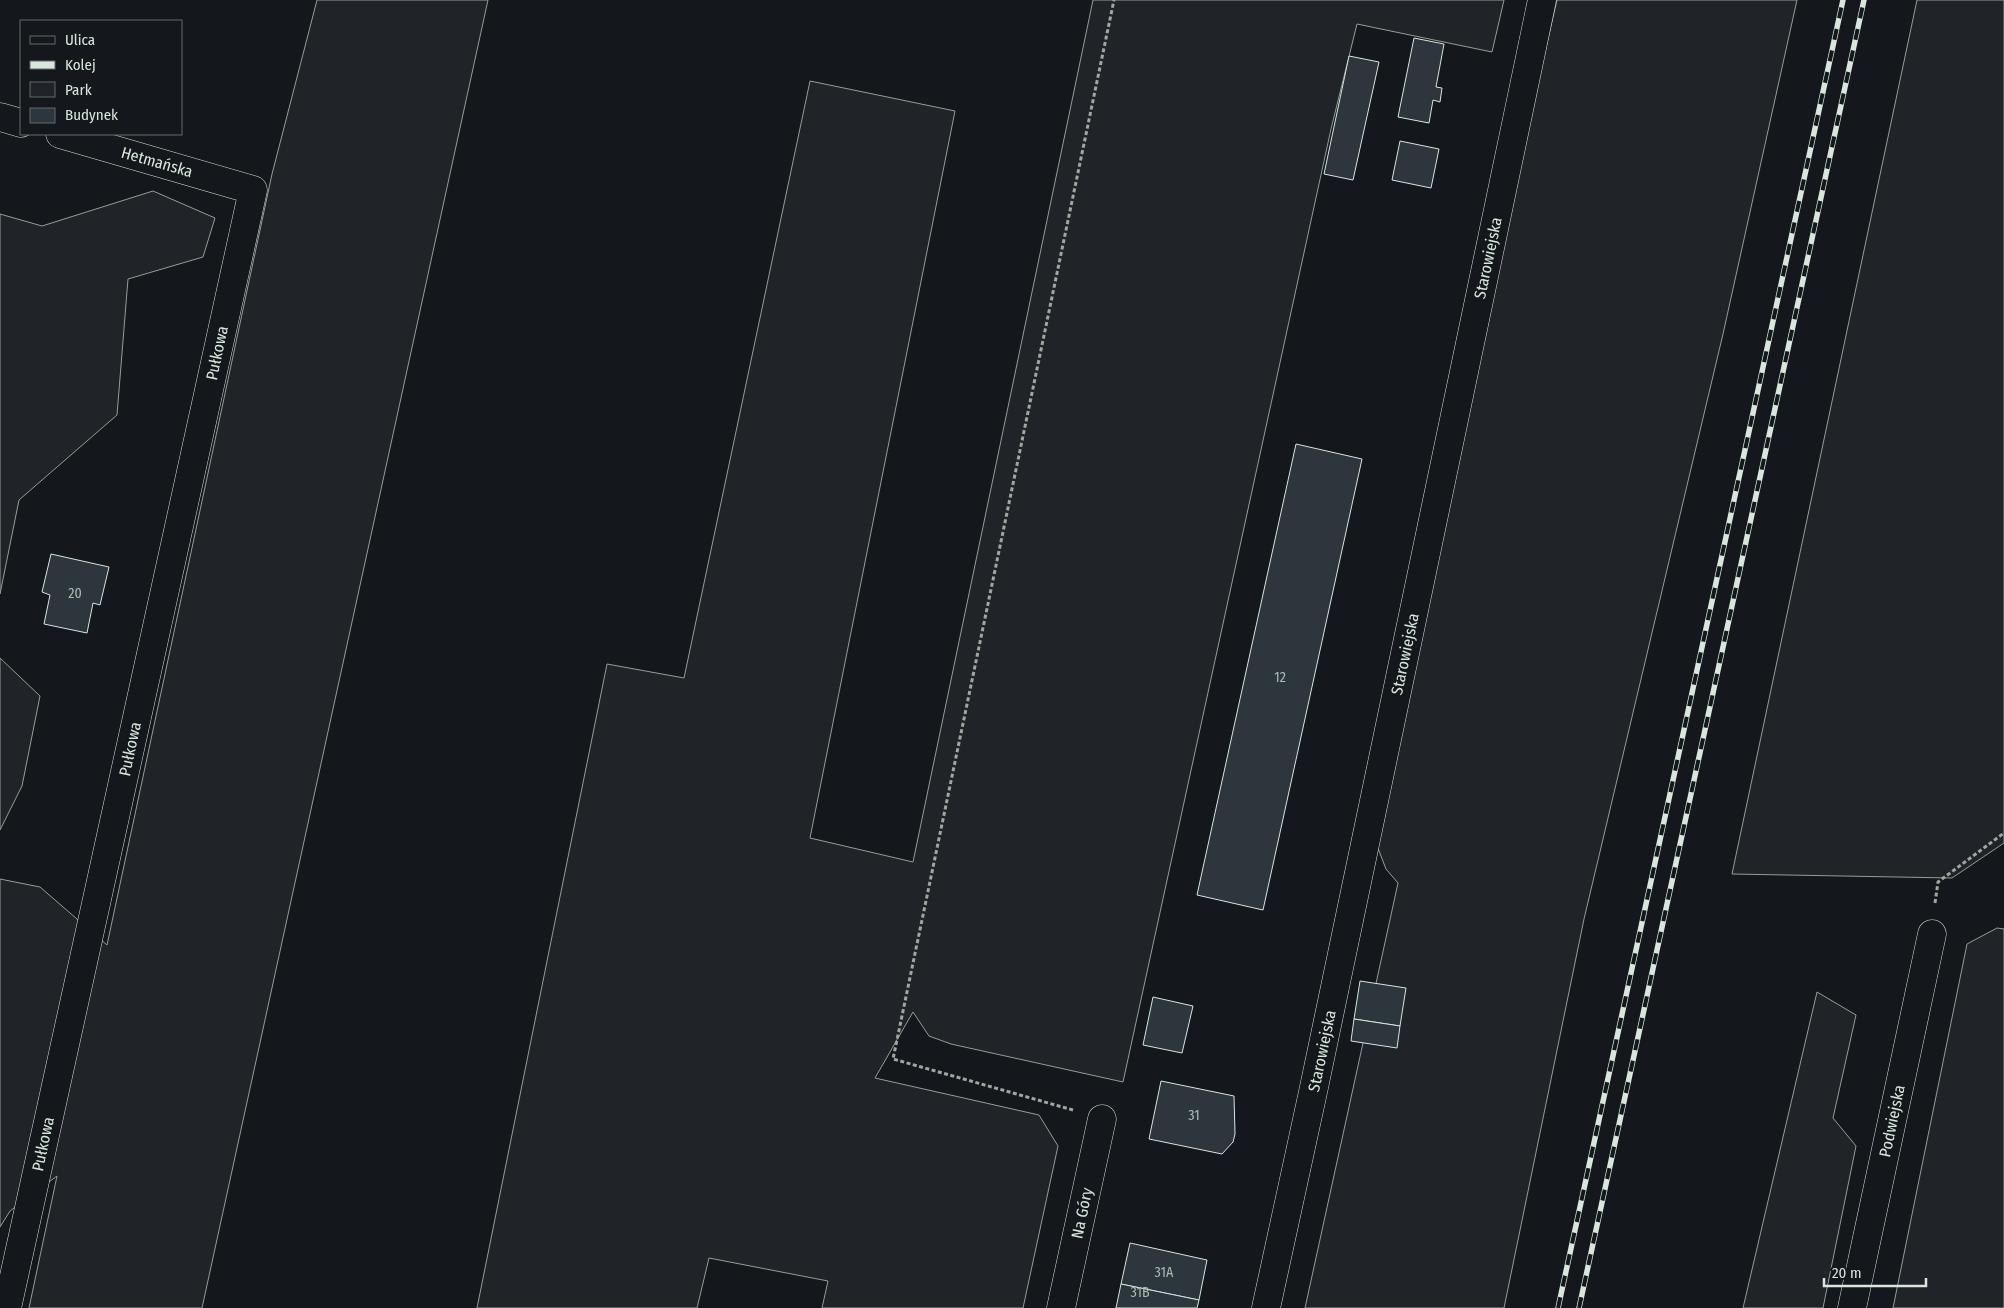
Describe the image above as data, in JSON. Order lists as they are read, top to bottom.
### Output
{
  "streets": {
    "street": [
      "Hetmańska",
      "Starowiejska",
      "Pułkowa",
      "Podwiejska",
      "Na Góry"
    ]
  },
  "crossings": [
    ["Hetmańska", "Pułkowa"]
  ],
  "house_numbers": [
    "20",
    "12",
    "31",
    "31A",
    "31B"
  ],
  "legend": [
    "Ulica",
    "Kolej",
    "Park",
    "Budynek"
  ],
  "scale_bar": "20 m"
}
